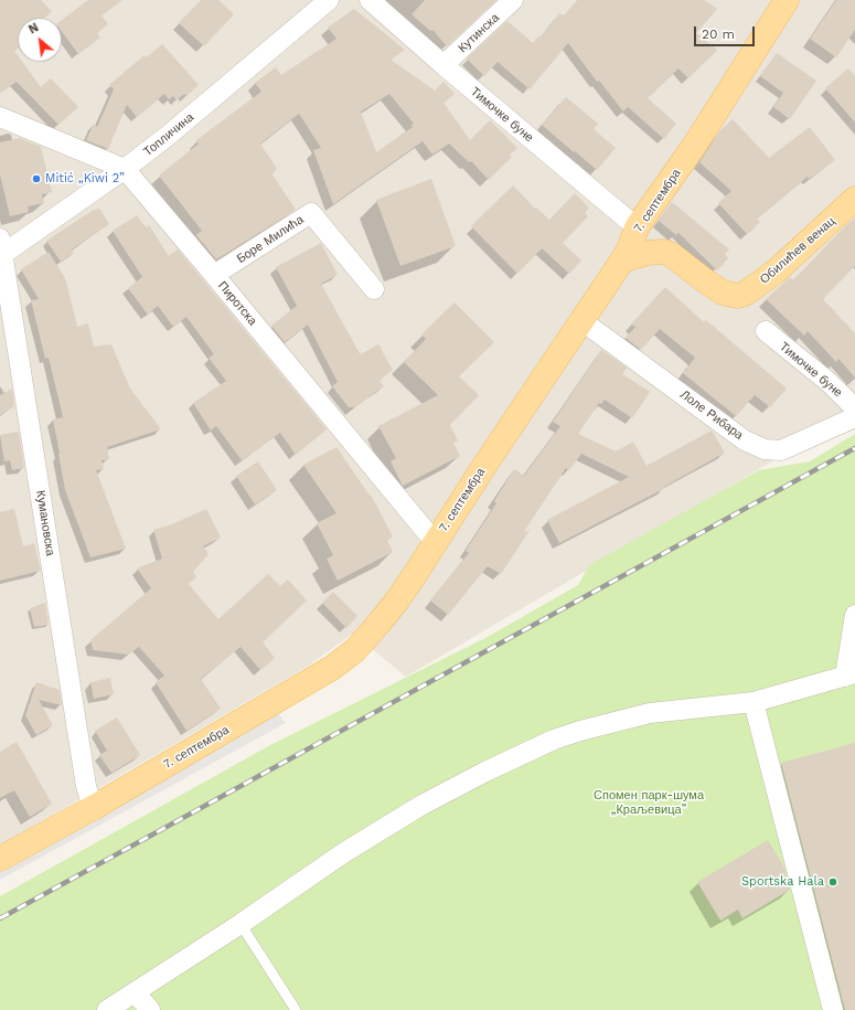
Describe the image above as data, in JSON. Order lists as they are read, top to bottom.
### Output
{
  "streets": {
    "main road": ["7. септембра", "Обилићев венац"],
    "street": [
      "Кутинска",
      "Тимочке буне",
      "Топличина",
      "Боре Милића",
      "Пиротска",
      "Лоле Рибара",
      "Кумановска"
    ]
  },
  "crossings": [
    ["Кутинска", "Тимочке буне"],
    ["Тимочке буне", "7. септембра"],
    ["Топличина", "Пиротска"],
    ["Топличина", "Кумановска"],
    ["7. септембра", "Обилићев венац"],
    ["7. септембра", "Пиротска"],
    ["7. септембра", "Лоле Рибара"],
    ["7. септембра", "Кумановска"],
    ["Боре Милића", "Пиротска"]
  ],
  "parks": ["Спомен парк-шума „Краљевица”"],
  "places": ["Mitić „Kiwi 2”", "Sportska Hala"],
  "scale_bar": "20 m",
  "north": "top left"
}
